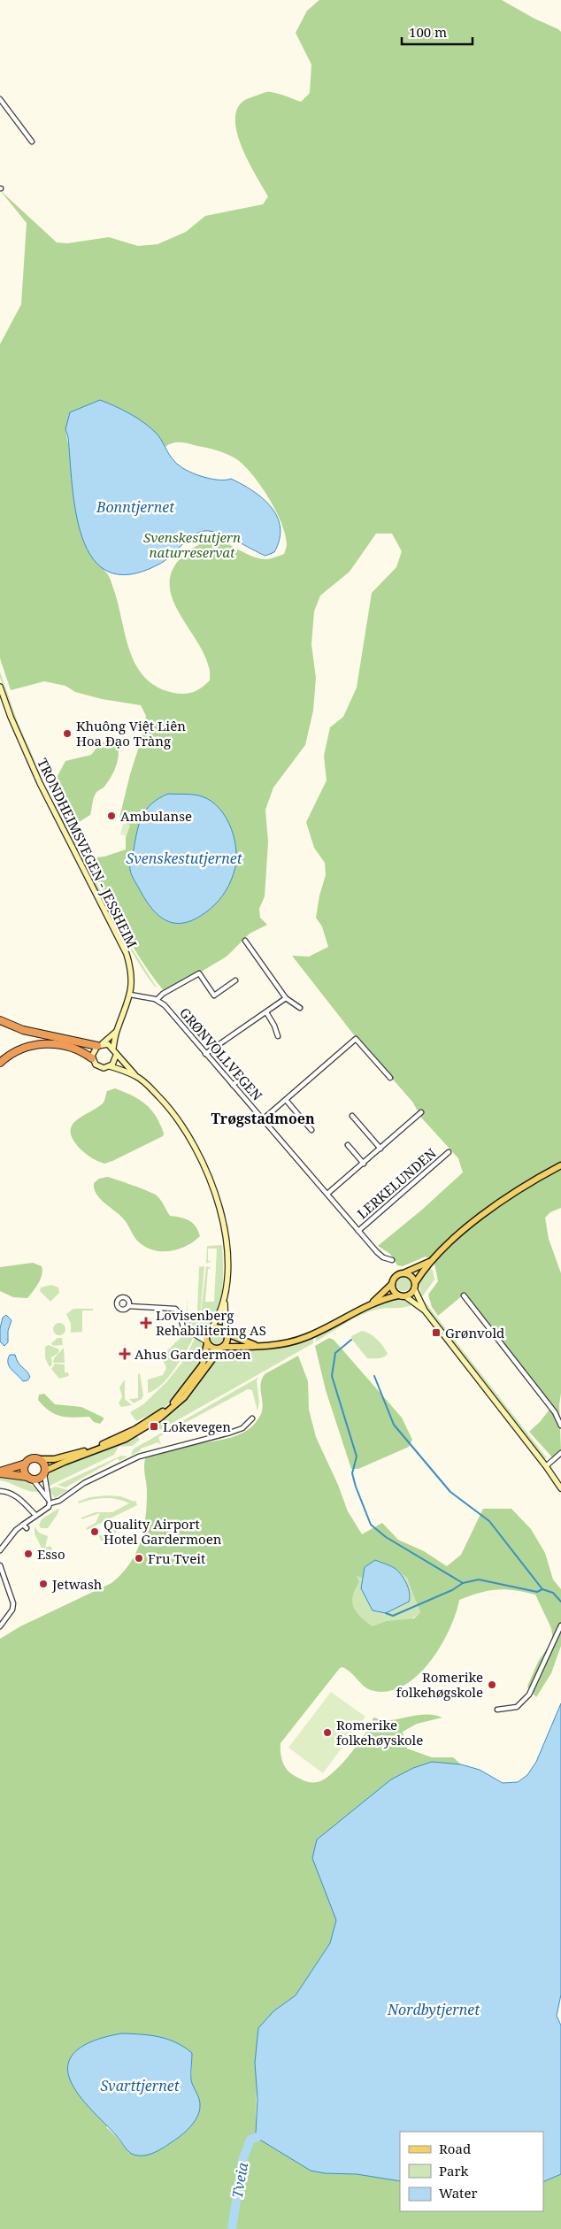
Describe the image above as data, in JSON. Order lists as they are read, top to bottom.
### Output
{
  "streets": {
    "main road": ["TRONDHEIMSVEGEN - JESSHEIM"],
    "street": ["GRØNVOLLVEGEN", "LERKELUNDEN"]
  },
  "crossings": [
    ["GRØNVOLLVEGEN", "LERKELUNDEN"]
  ],
  "districts": ["Trøgstadmoen"],
  "water": [
    "Bonntjernet",
    "Svenskestutjernet",
    "Nordbytjernet",
    "Svarttjernet",
    "Tveia"
  ],
  "parks": ["Svenskestutjern naturreservat"],
  "places": {
    "other": [
      "Khuông Việt Liên Hoa Đạo Tràng",
      "Ambulanse",
      "Quality Airport Hotel Gardermoen",
      "Esso",
      "Fru Tveit",
      "Jetwash",
      "Romerike folkehøgskole",
      "Romerike folkehøyskole"
    ],
    "health": ["Lovisenberg Rehabilitering AS", "Ahus Gardermoen"],
    "transit": ["Grønvold", "Lokevegen"]
  },
  "legend": ["Road", "Park", "Water"],
  "scale_bar": "100 m"
}
